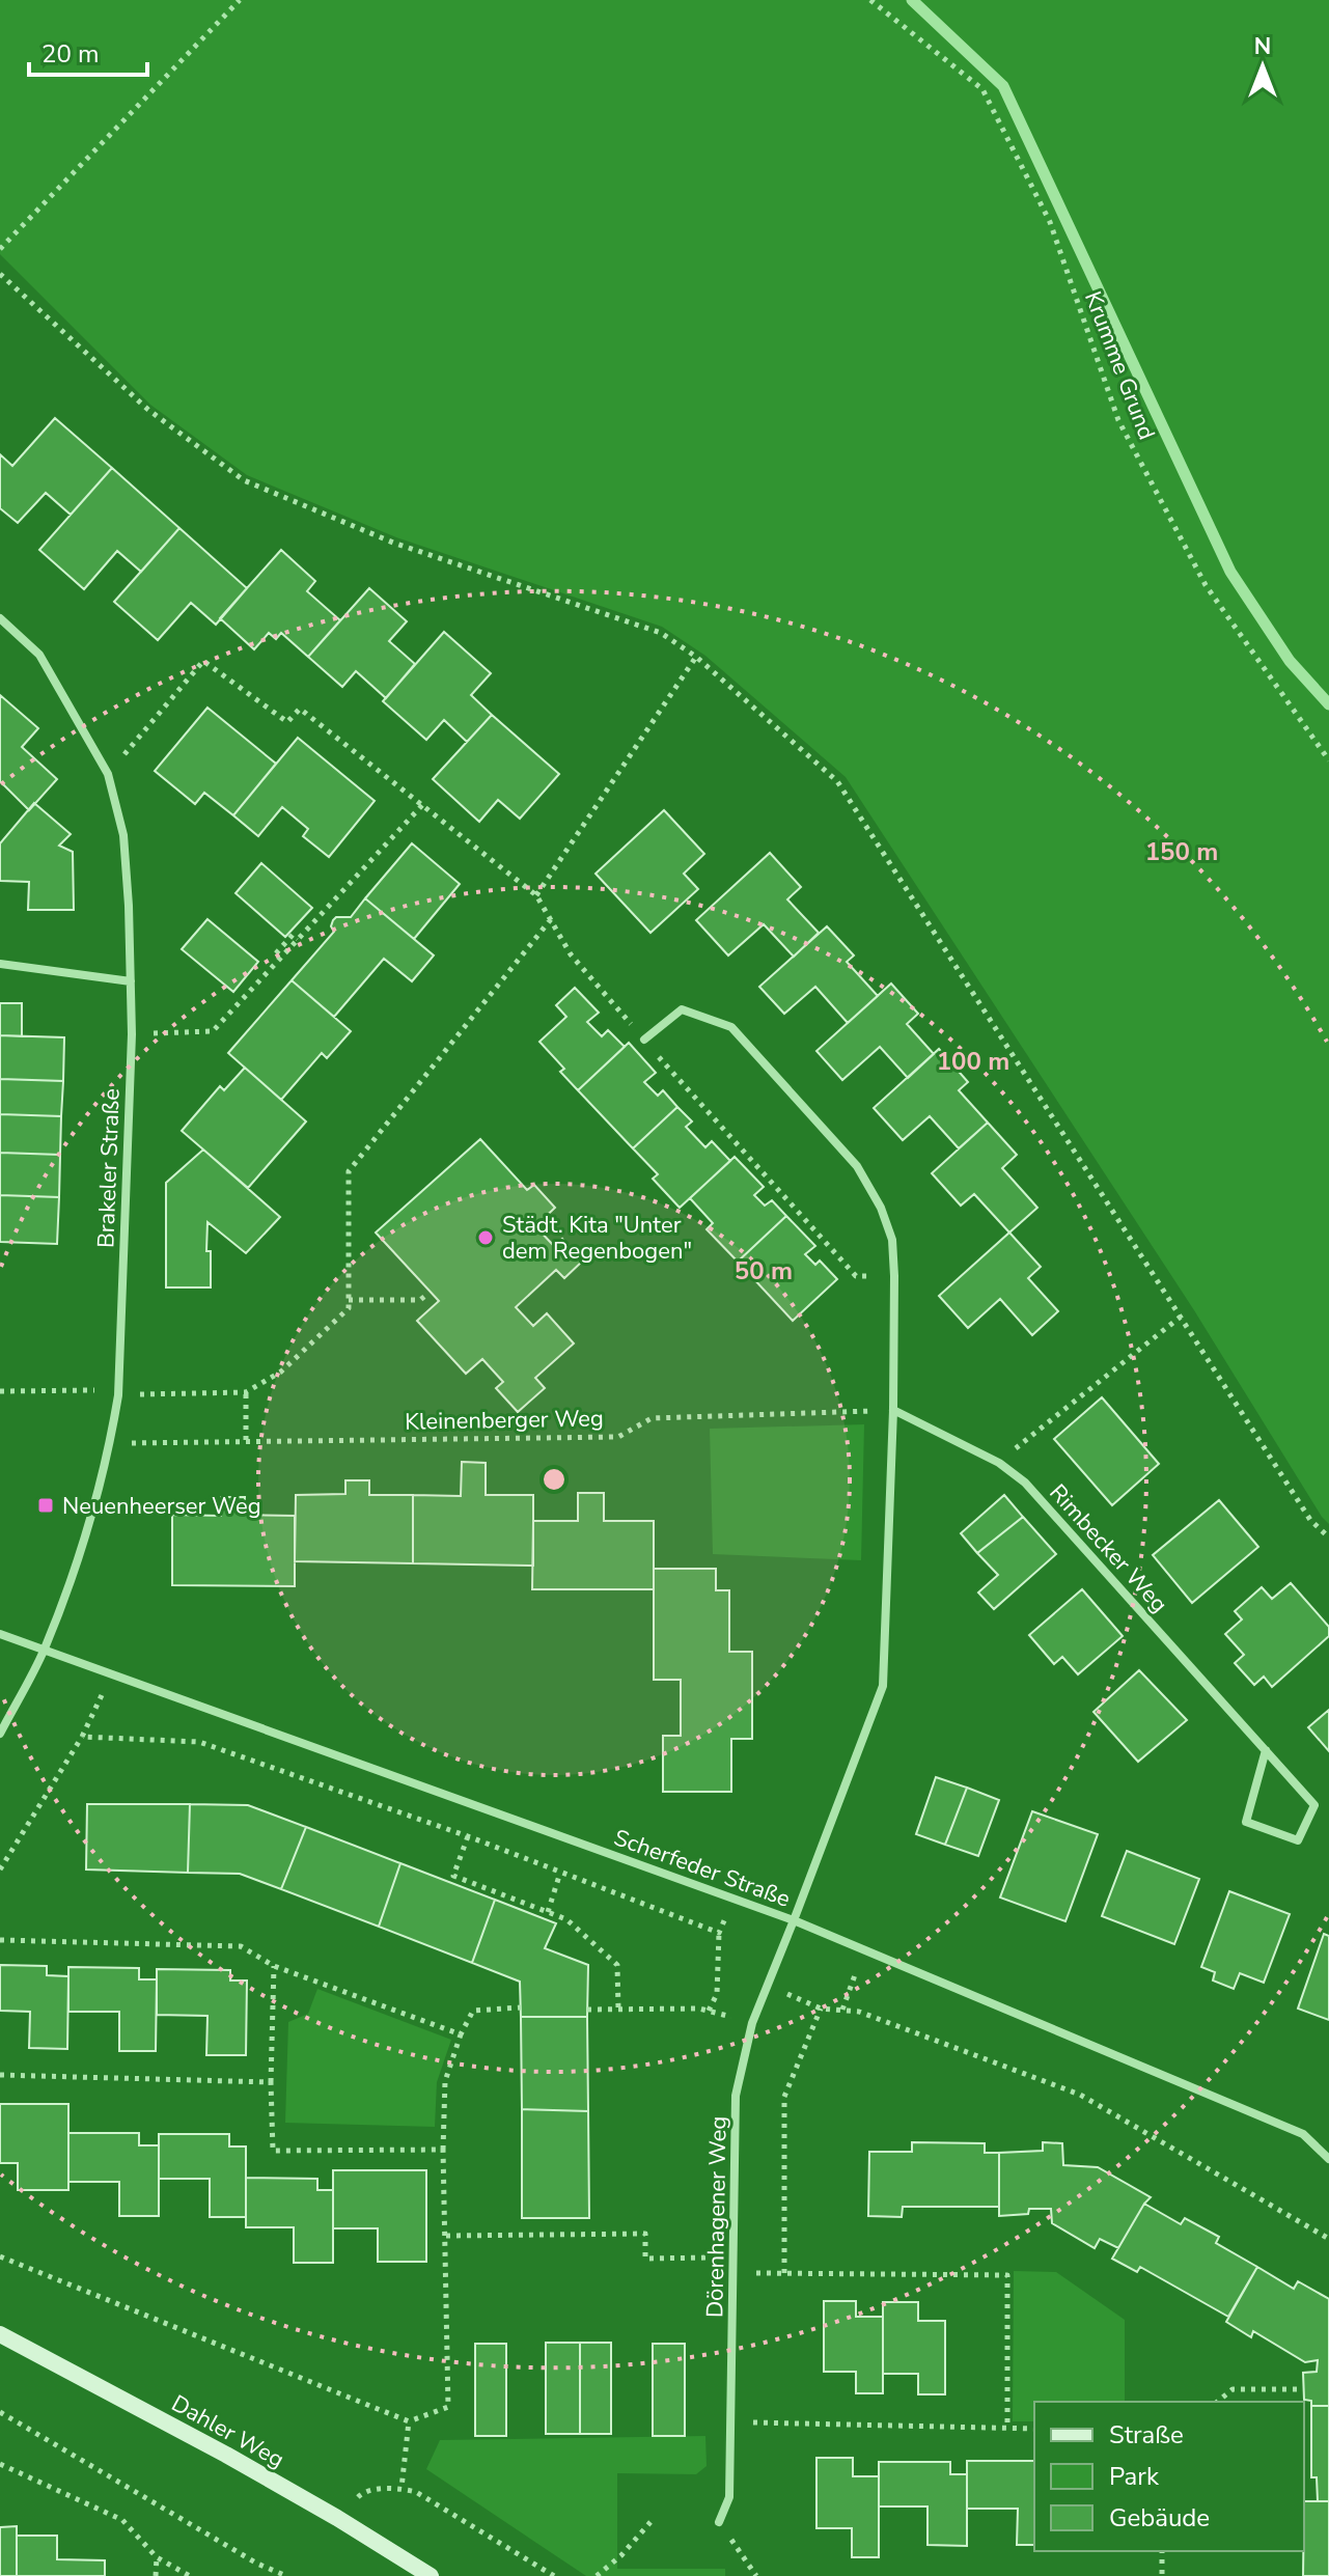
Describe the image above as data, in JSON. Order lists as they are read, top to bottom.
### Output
{
  "streets": {
    "street": [
      "Brakeler Straße",
      "Rimbecker Weg",
      "Scherfeder Straße",
      "Dörenhagener Weg",
      "Dahler Weg"
    ],
    "path": ["Krumme Grund", "Kleinenberger Weg"]
  },
  "crossings": [
    ["Brakeler Straße", "Kleinenberger Weg"],
    ["Brakeler Straße", "Scherfeder Straße"],
    ["Kleinenberger Weg", "Rimbecker Weg"],
    ["Scherfeder Straße", "Dörenhagener Weg"]
  ],
  "places": {
    "other": ["Städt. Kita \"Unter dem Regenbogen\""],
    "transit": ["Neuenheerser Weg"]
  },
  "legend": ["Straße", "Park", "Gebäude"],
  "scale_bar": "20 m",
  "north": "top",
  "rings": ["150 m", "100 m", "50 m"]
}
